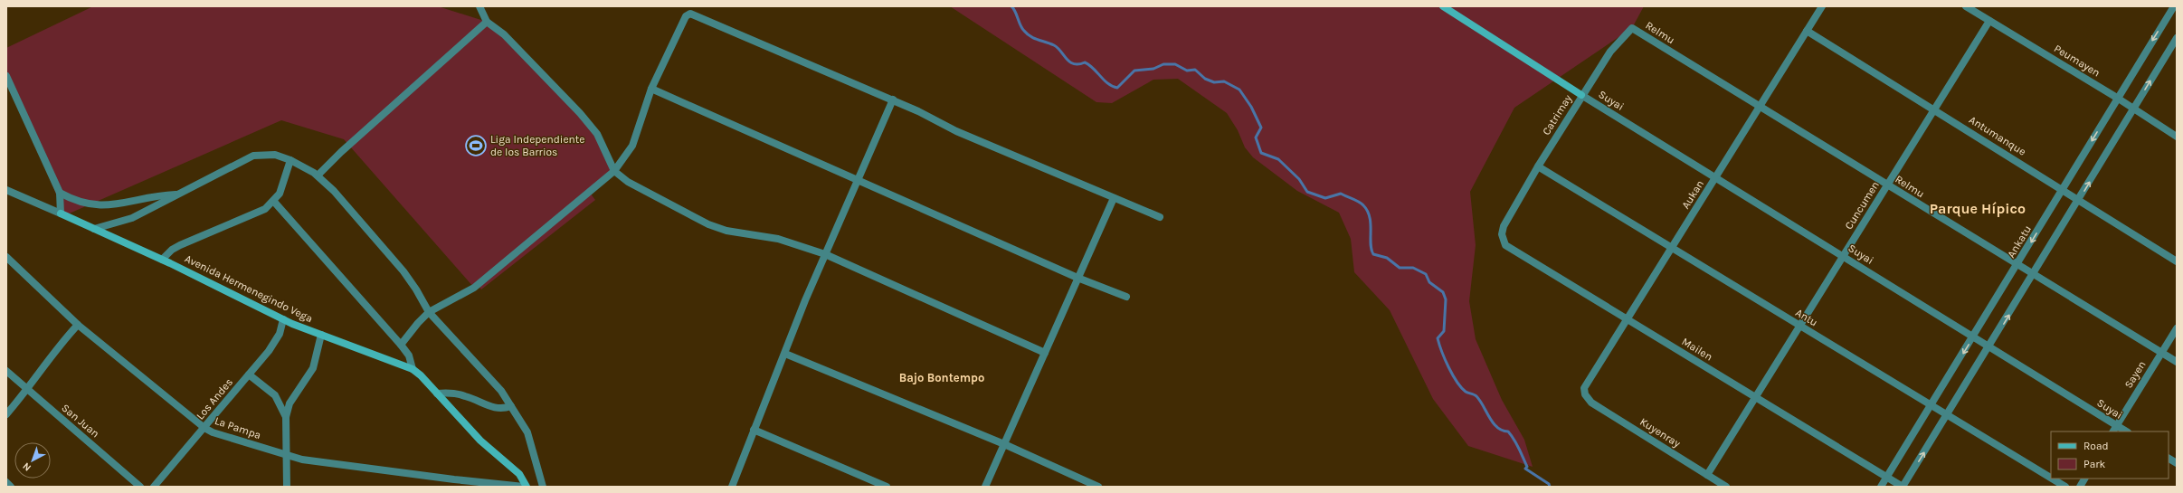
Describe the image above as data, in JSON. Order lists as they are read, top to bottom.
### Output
{
  "streets": {
    "street": [
      "Relmu",
      "Peumayen",
      "Suyai",
      "Catrimay",
      "Antumanque",
      "Aukan",
      "Cuncumen",
      "Ankatu",
      "Avenida Hermenegindo Vega",
      "Antu",
      "Mailen",
      "Sayen",
      "Los Andes",
      "San Juan",
      "La Pampa",
      "Kuyenray"
    ]
  },
  "crossings": [
    ["Relmu", "Catrimay"],
    ["Relmu", "Aukan"],
    ["Relmu", "Cuncumen"],
    ["Relmu", "Ankatu"],
    ["Relmu", "Sayen"],
    ["Peumayen", "Cuncumen"],
    ["Peumayen", "Ankatu"],
    ["Suyai", "Catrimay"],
    ["Suyai", "Aukan"],
    ["Suyai", "Cuncumen"],
    ["Suyai", "Ankatu"],
    ["Suyai", "Sayen"],
    ["Catrimay", "Antu"],
    ["Catrimay", "Mailen"],
    ["Antumanque", "Aukan"],
    ["Antumanque", "Cuncumen"],
    ["Antumanque", "Ankatu"],
    ["Aukan", "Antu"],
    ["Aukan", "Mailen"],
    ["Aukan", "Kuyenray"],
    ["Cuncumen", "Antu"],
    ["Cuncumen", "Mailen"],
    ["Cuncumen", "Kuyenray"],
    ["Ankatu", "Antu"],
    ["Ankatu", "Mailen"],
    ["Avenida Hermenegindo Vega", "Los Andes"],
    ["Los Andes", "La Pampa"]
  ],
  "districts": ["Parque Hípico", "Bajo Bontempo"],
  "places": {
    "sports": ["Liga Independiente de los Barrios"]
  },
  "legend": ["Road", "Park"],
  "north": "bottom left"
}
